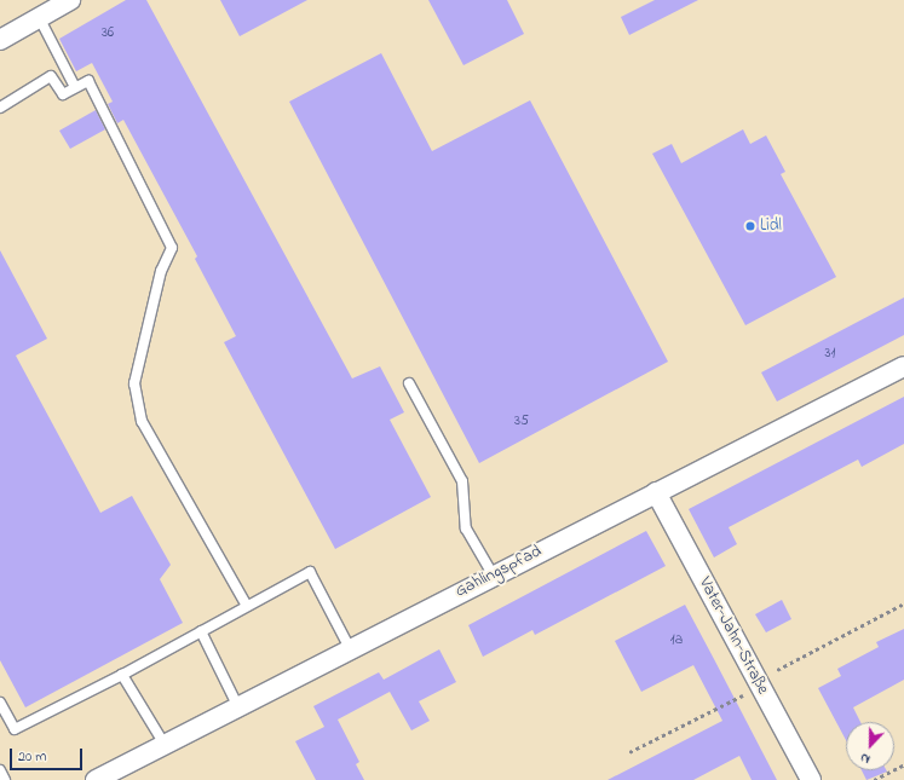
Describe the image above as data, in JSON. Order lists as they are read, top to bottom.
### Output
{
  "streets": {
    "street": ["Gahlingspfad", "Vater-Jahn-Straße"]
  },
  "crossings": [
    ["Gahlingspfad", "Vater-Jahn-Straße"]
  ],
  "places": ["Lidl"],
  "house_numbers": [
    "36",
    "31",
    "35",
    "1a"
  ],
  "scale_bar": "20 m",
  "north": "bottom"
}
